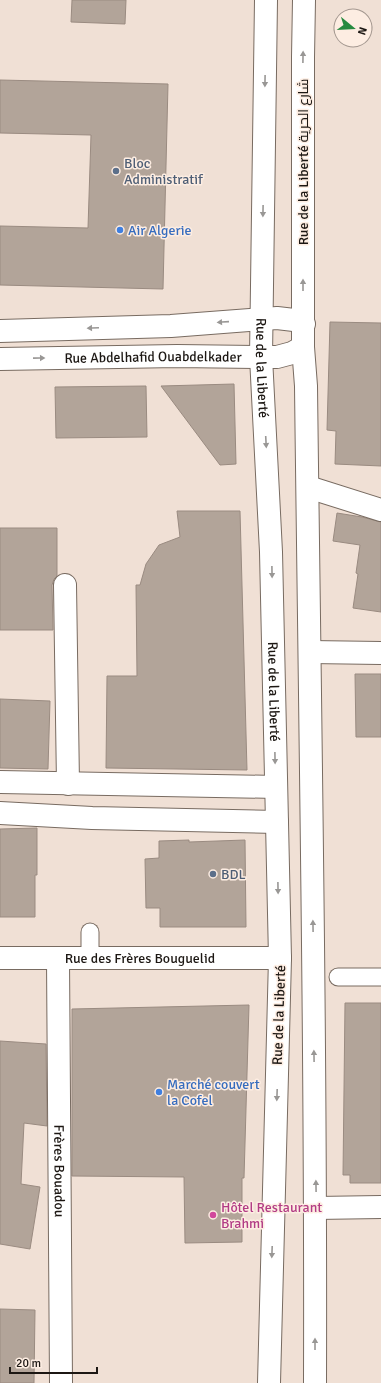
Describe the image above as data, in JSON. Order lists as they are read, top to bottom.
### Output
{
  "streets": {
    "main road": [
      "Rue de la Liberté شارع الحرية",
      "Rue Abdelhafid Ouabdelkader",
      "Rue de la Liberté",
      "Rue des Frères Bouguelid",
      "Frères Bouadou"
    ]
  },
  "crossings": [
    ["Rue de la Liberté شارع الحرية", "Rue Abdelhafid Ouabdelkader"],
    ["Rue Abdelhafid Ouabdelkader", "Rue de la Liberté"],
    ["Rue de la Liberté", "Rue des Frères Bouguelid"],
    ["Rue des Frères Bouguelid", "Frères Bouadou"]
  ],
  "one_way": ["Rue de la Liberté شارع الحرية"],
  "places": [
    "Bloc Administratif",
    "Air Algerie",
    "BDL",
    "Marché couvert la Cofel",
    "Hôtel Restaurant Brahmi"
  ],
  "scale_bar": "20 m",
  "north": "right"
}
